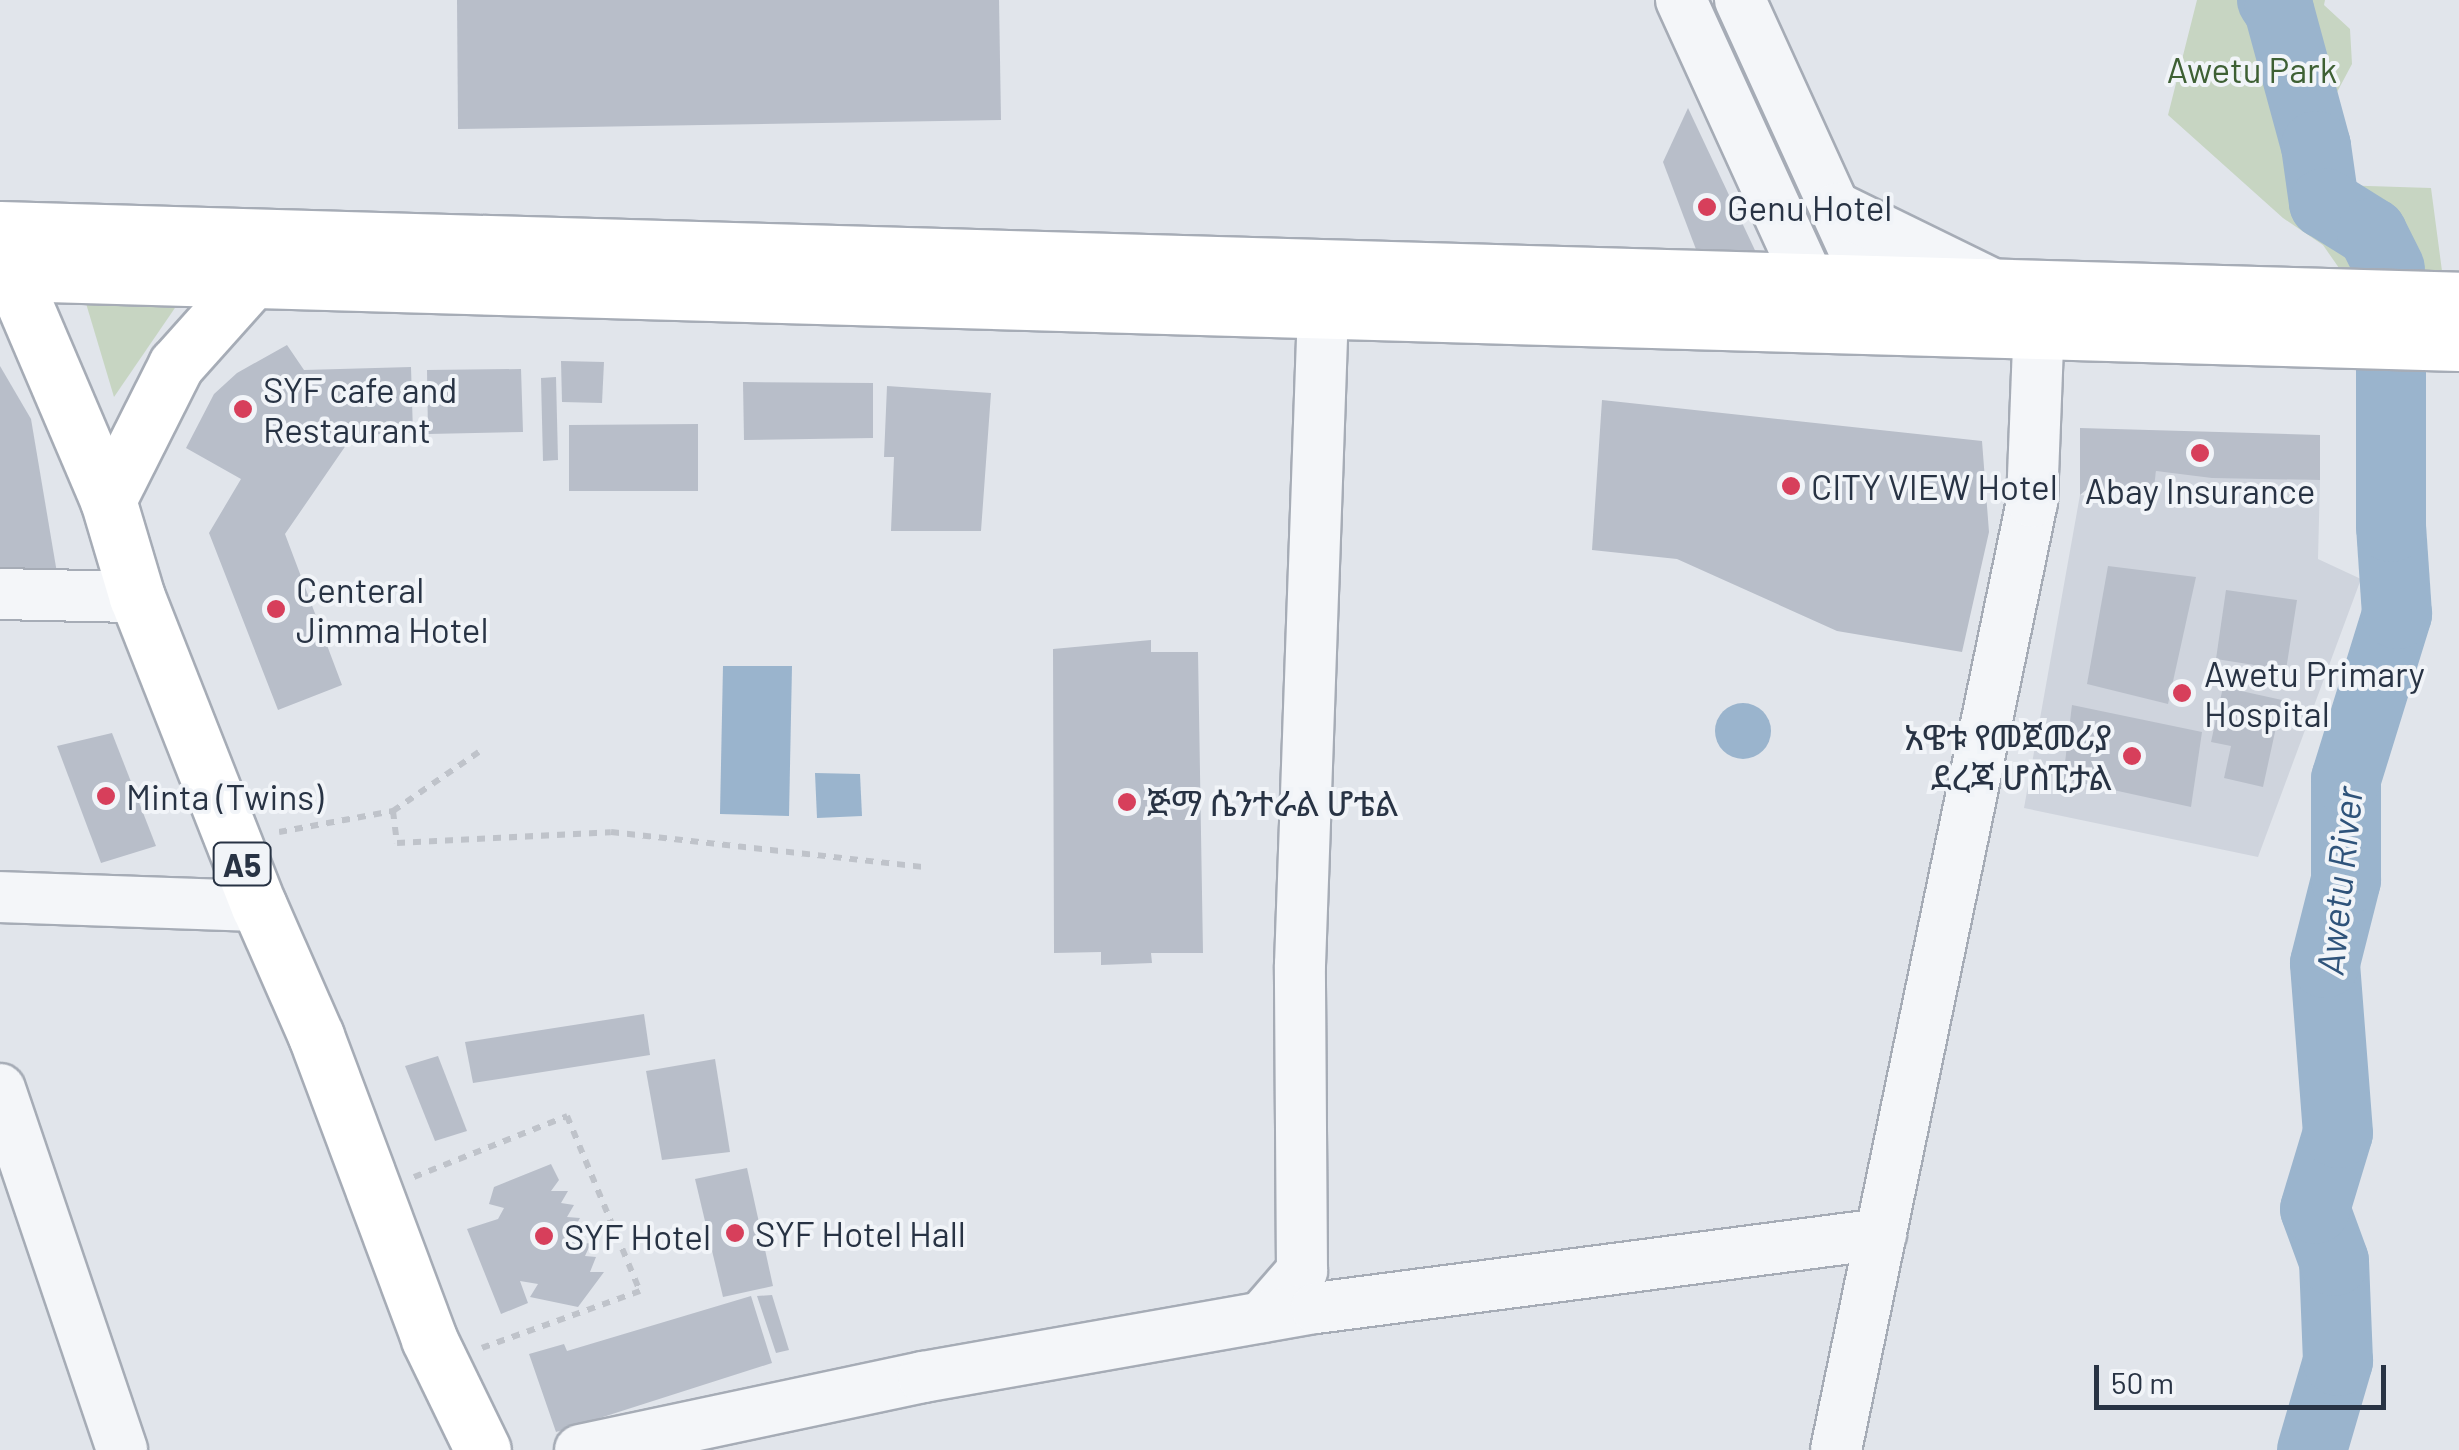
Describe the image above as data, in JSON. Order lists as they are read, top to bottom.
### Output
{
  "streets": {
    "main road": ["A5"]
  },
  "water": ["Awetu River"],
  "parks": ["Awetu Park"],
  "places": [
    "Genu Hotel",
    "SYF cafe and Restaurant",
    "Abay Insurance",
    "CITY VIEW Hotel",
    "Centeral Jimma Hotel",
    "Awetu Primary Hospital",
    "አዌቱ የመጀመሪያ ደረጃ ሆስፒታል",
    "Minta (Twins)",
    "ጅማ ሴንተራል ሆቴል",
    "SYF Hotel Hall",
    "SYF Hotel"
  ],
  "scale_bar": "50 m"
}
